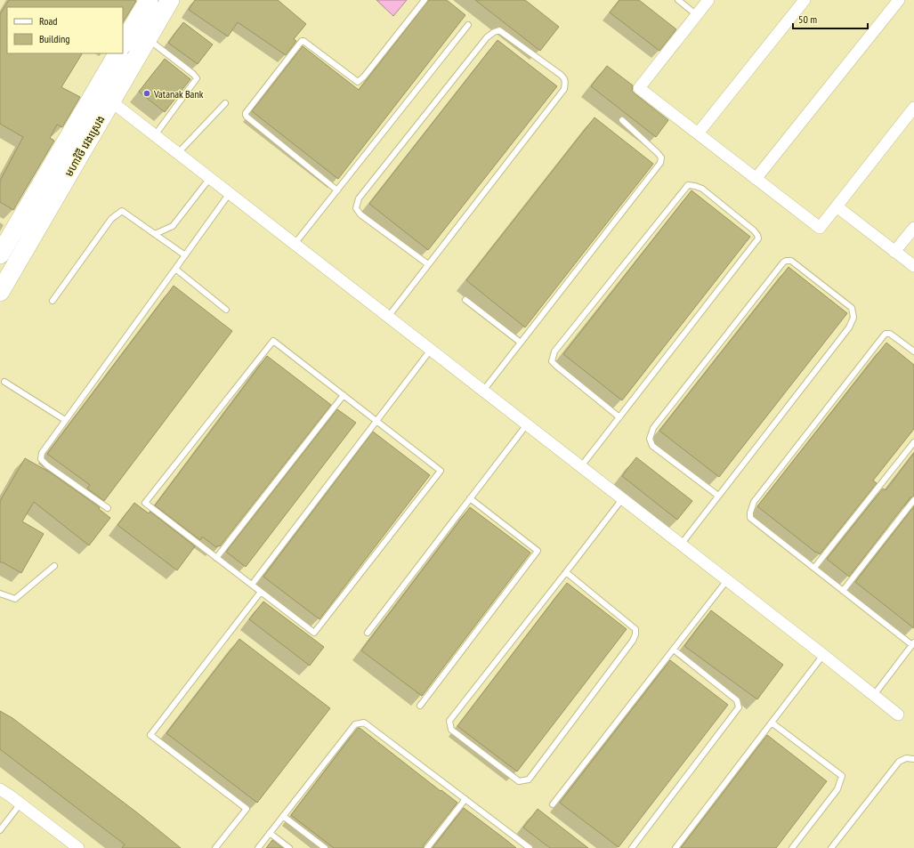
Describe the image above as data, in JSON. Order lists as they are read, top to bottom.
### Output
{
  "streets": {
    "main road": ["មហាវិថី វេងស្រេង"]
  },
  "places": ["Vatanak Bank"],
  "legend": ["Road", "Building"],
  "scale_bar": "50 m"
}
